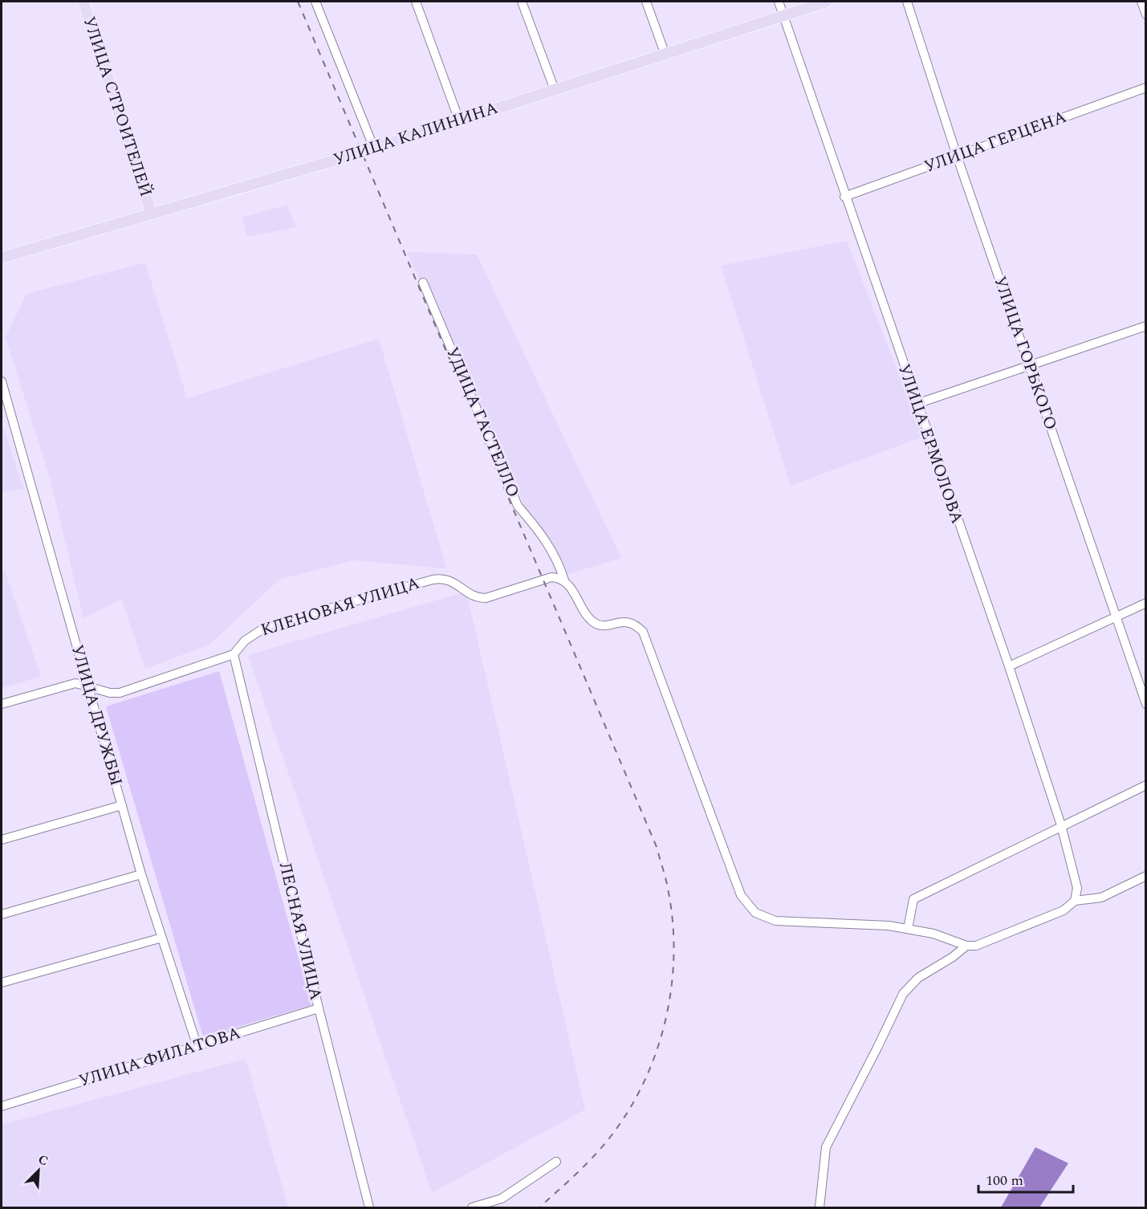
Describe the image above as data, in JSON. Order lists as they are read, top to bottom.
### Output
{
  "streets": {
    "main road": ["УЛИЦА СТРОИТЕЛЕЙ", "УЛИЦА КАЛИНИНА"],
    "street": [
      "УЛИЦА ГЕРЦЕНА",
      "УЛИЦА ГОРЬКОГО",
      "УДИЦА ГАСТЕЛЛО",
      "УЛИЦА ЕРМОЛОВА",
      "КЛЕНОВАЯ УЛИЦА",
      "УЛИЦА ДРУЖБЫ",
      "ЛЕСНАЯ УЛИЦА",
      "УЛИЦА ФИЛАТОВА"
    ]
  },
  "crossings": [
    ["УЛИЦА СТРОИТЕЛЕЙ", "УЛИЦА КАЛИНИНА"],
    ["УЛИЦА КАЛИНИНА", "УЛИЦА ЕРМОЛОВА"],
    ["УЛИЦА ГЕРЦЕНА", "УЛИЦА ГОРЬКОГО"],
    ["УЛИЦА ГЕРЦЕНА", "УЛИЦА ЕРМОЛОВА"],
    ["УДИЦА ГАСТЕЛЛО", "КЛЕНОВАЯ УЛИЦА"],
    ["КЛЕНОВАЯ УЛИЦА", "УЛИЦА ДРУЖБЫ"],
    ["КЛЕНОВАЯ УЛИЦА", "ЛЕСНАЯ УЛИЦА"],
    ["УЛИЦА ДРУЖБЫ", "УЛИЦА ФИЛАТОВА"],
    ["ЛЕСНАЯ УЛИЦА", "УЛИЦА ФИЛАТОВА"]
  ],
  "scale_bar": "100 m",
  "north": "top right"
}
